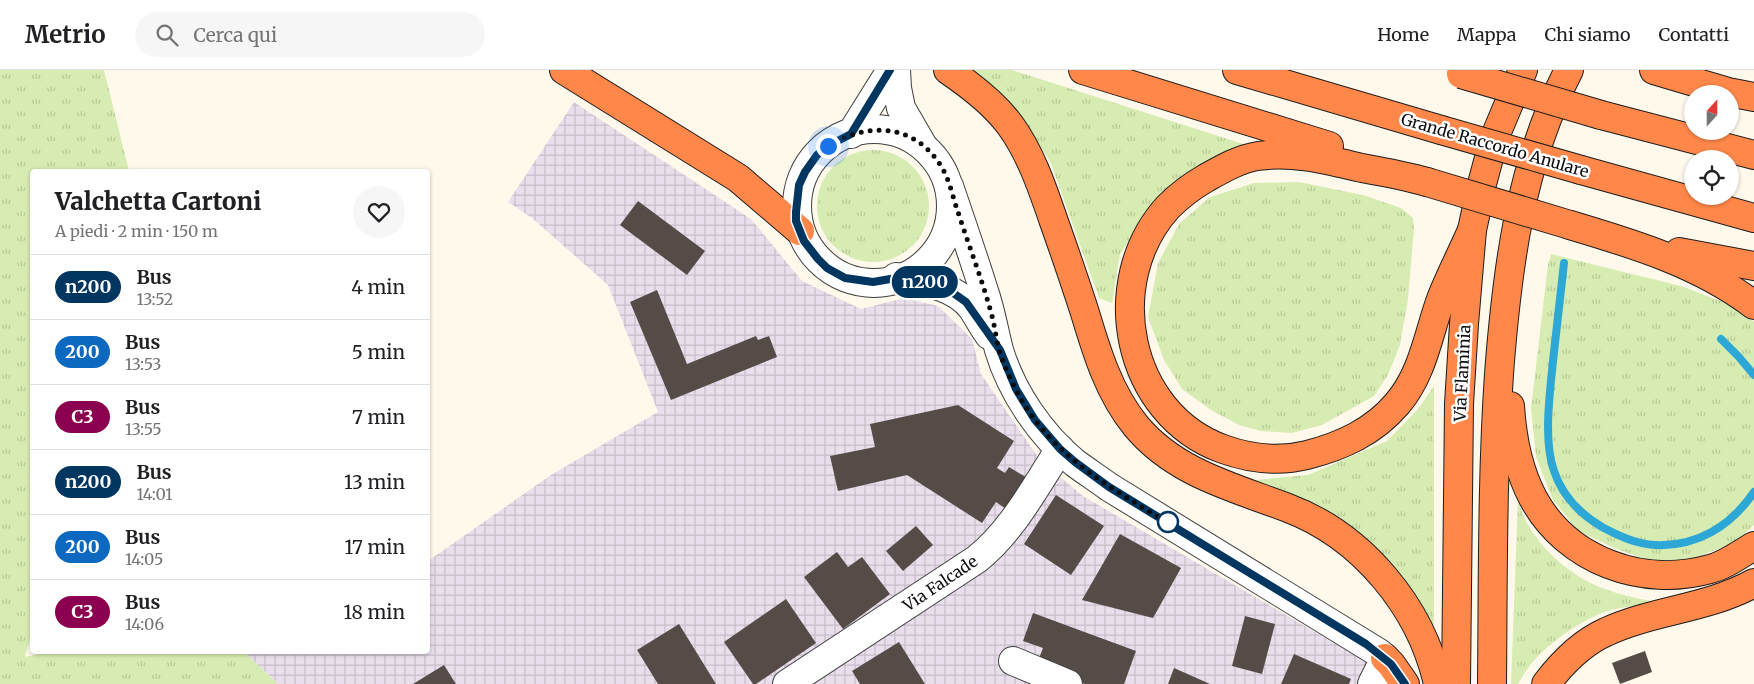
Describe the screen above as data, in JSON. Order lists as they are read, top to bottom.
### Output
{
  "streets": {
    "highway": ["Grande Raccordo Anulare", "Via Flaminia"],
    "street": ["Via Falcade"]
  },
  "lines": ["bus line n200"],
  "north": "top",
  "page": {
    "header": "Metrio",
    "search": "Cerca qui",
    "nav": [
      "Home",
      "Mappa",
      "Chi siamo",
      "Contatti"
    ],
    "on_map": "n200",
    "heading": ["Valchetta Cartoni", "A piedi · 2 min · 150 m"],
    "list": [
      {
        "mark": "n200",
        "name": "Bus",
        "note": "13:52",
        "value": "4 min"
      },
      {
        "mark": "200",
        "name": "Bus",
        "note": "13:53",
        "value": "5 min"
      },
      {
        "mark": "C3",
        "name": "Bus",
        "note": "13:55",
        "value": "7 min"
      },
      {
        "mark": "n200",
        "name": "Bus",
        "note": "14:01",
        "value": "13 min"
      },
      {
        "mark": "200",
        "name": "Bus",
        "note": "14:05",
        "value": "17 min"
      },
      {
        "mark": "C3",
        "name": "Bus",
        "note": "14:06",
        "value": "18 min"
      }
    ]
  }
}
